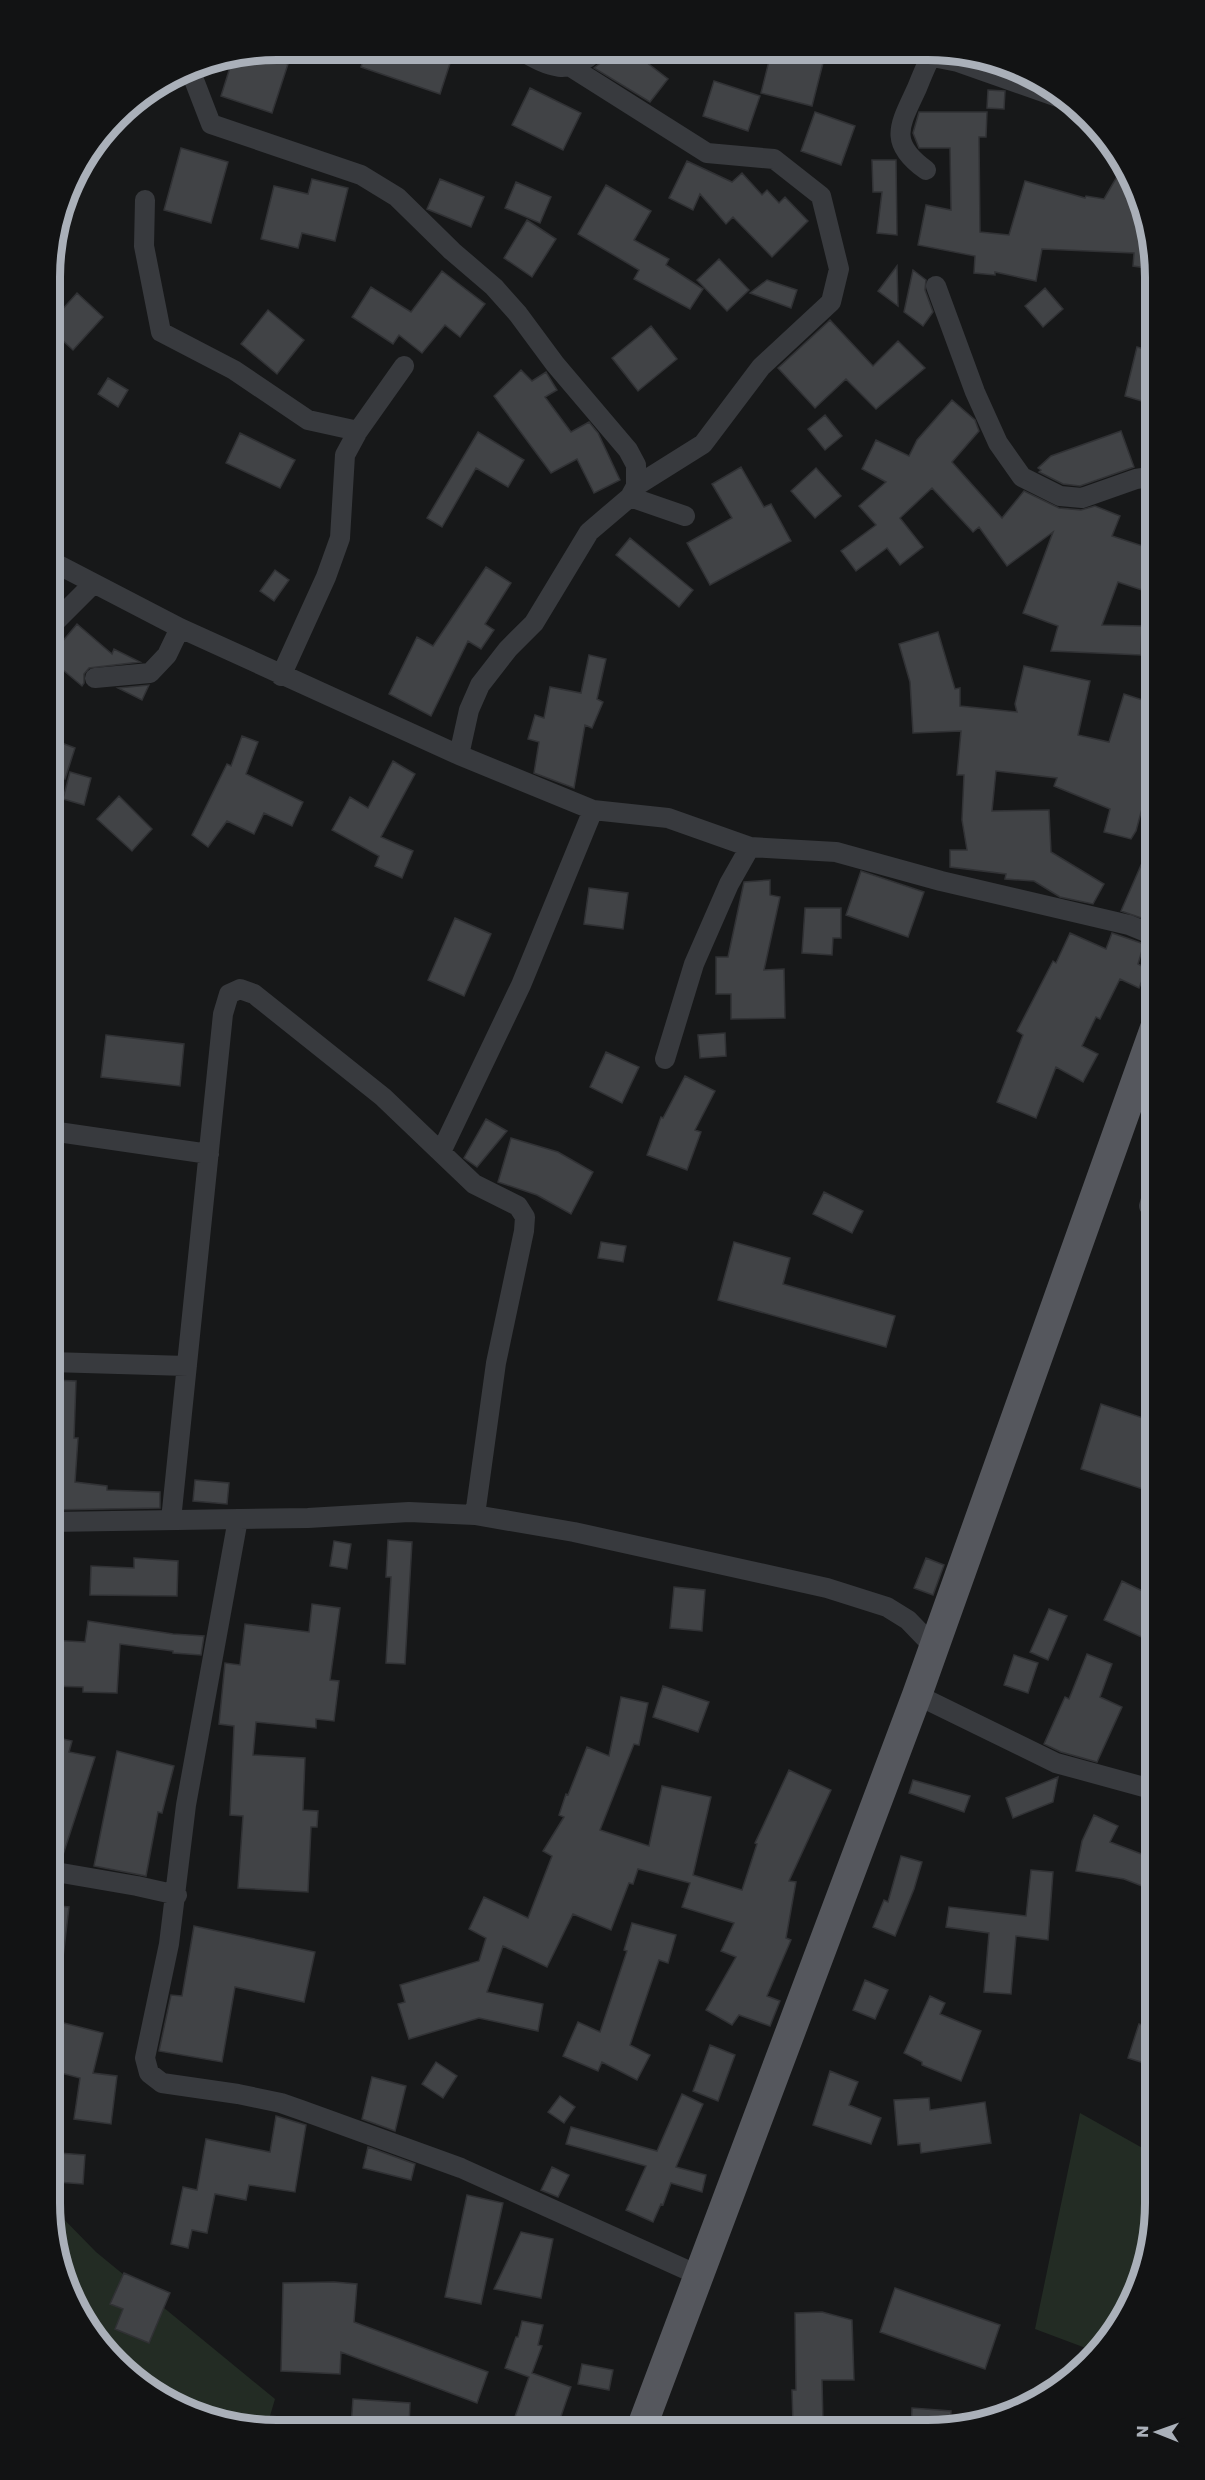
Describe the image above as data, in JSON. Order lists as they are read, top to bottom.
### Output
{
  "north": "left"
}
